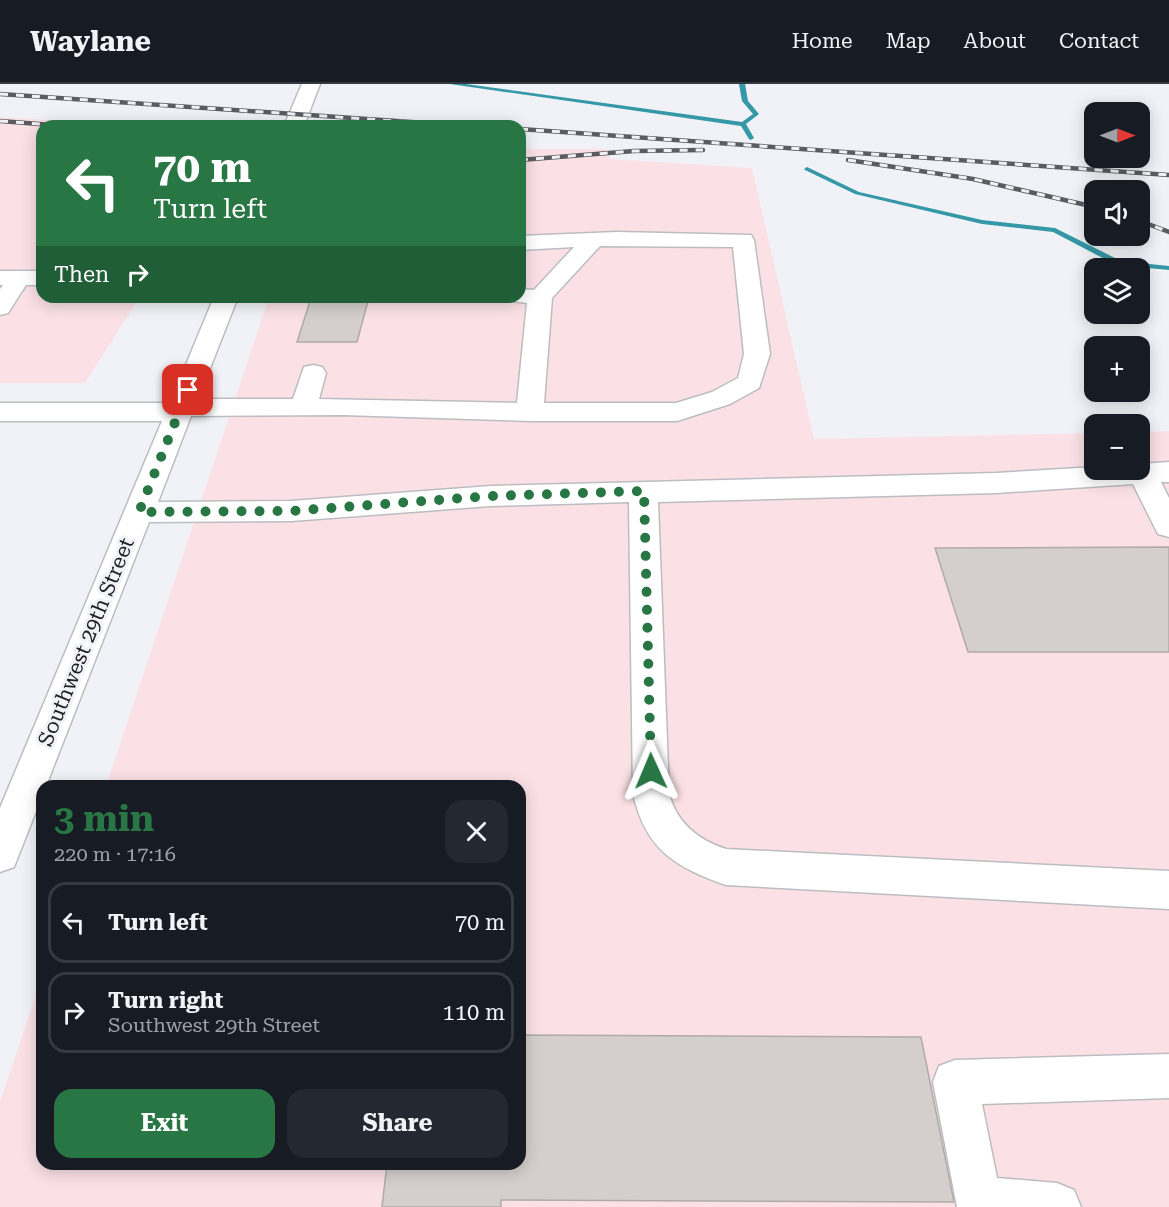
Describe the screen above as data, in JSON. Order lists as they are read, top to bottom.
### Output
{
  "streets": {
    "street": ["Southwest 29th Street"]
  },
  "north": "right",
  "page": {
    "header": "Waylane",
    "nav": [
      "Home",
      "Map",
      "About",
      "Contact"
    ],
    "map_buttons": ["+", "−"],
    "turn": ["70 m", "Turn left"],
    "then": "Then",
    "heading": ["3 min", "220 m · 17:16"],
    "list": [
      {
        "name": "Turn left",
        "value": "70 m"
      },
      {
        "name": "Turn right",
        "note": "Southwest 29th Street",
        "value": "110 m"
      }
    ],
    "buttons": ["Exit", "Share"]
  }
}
